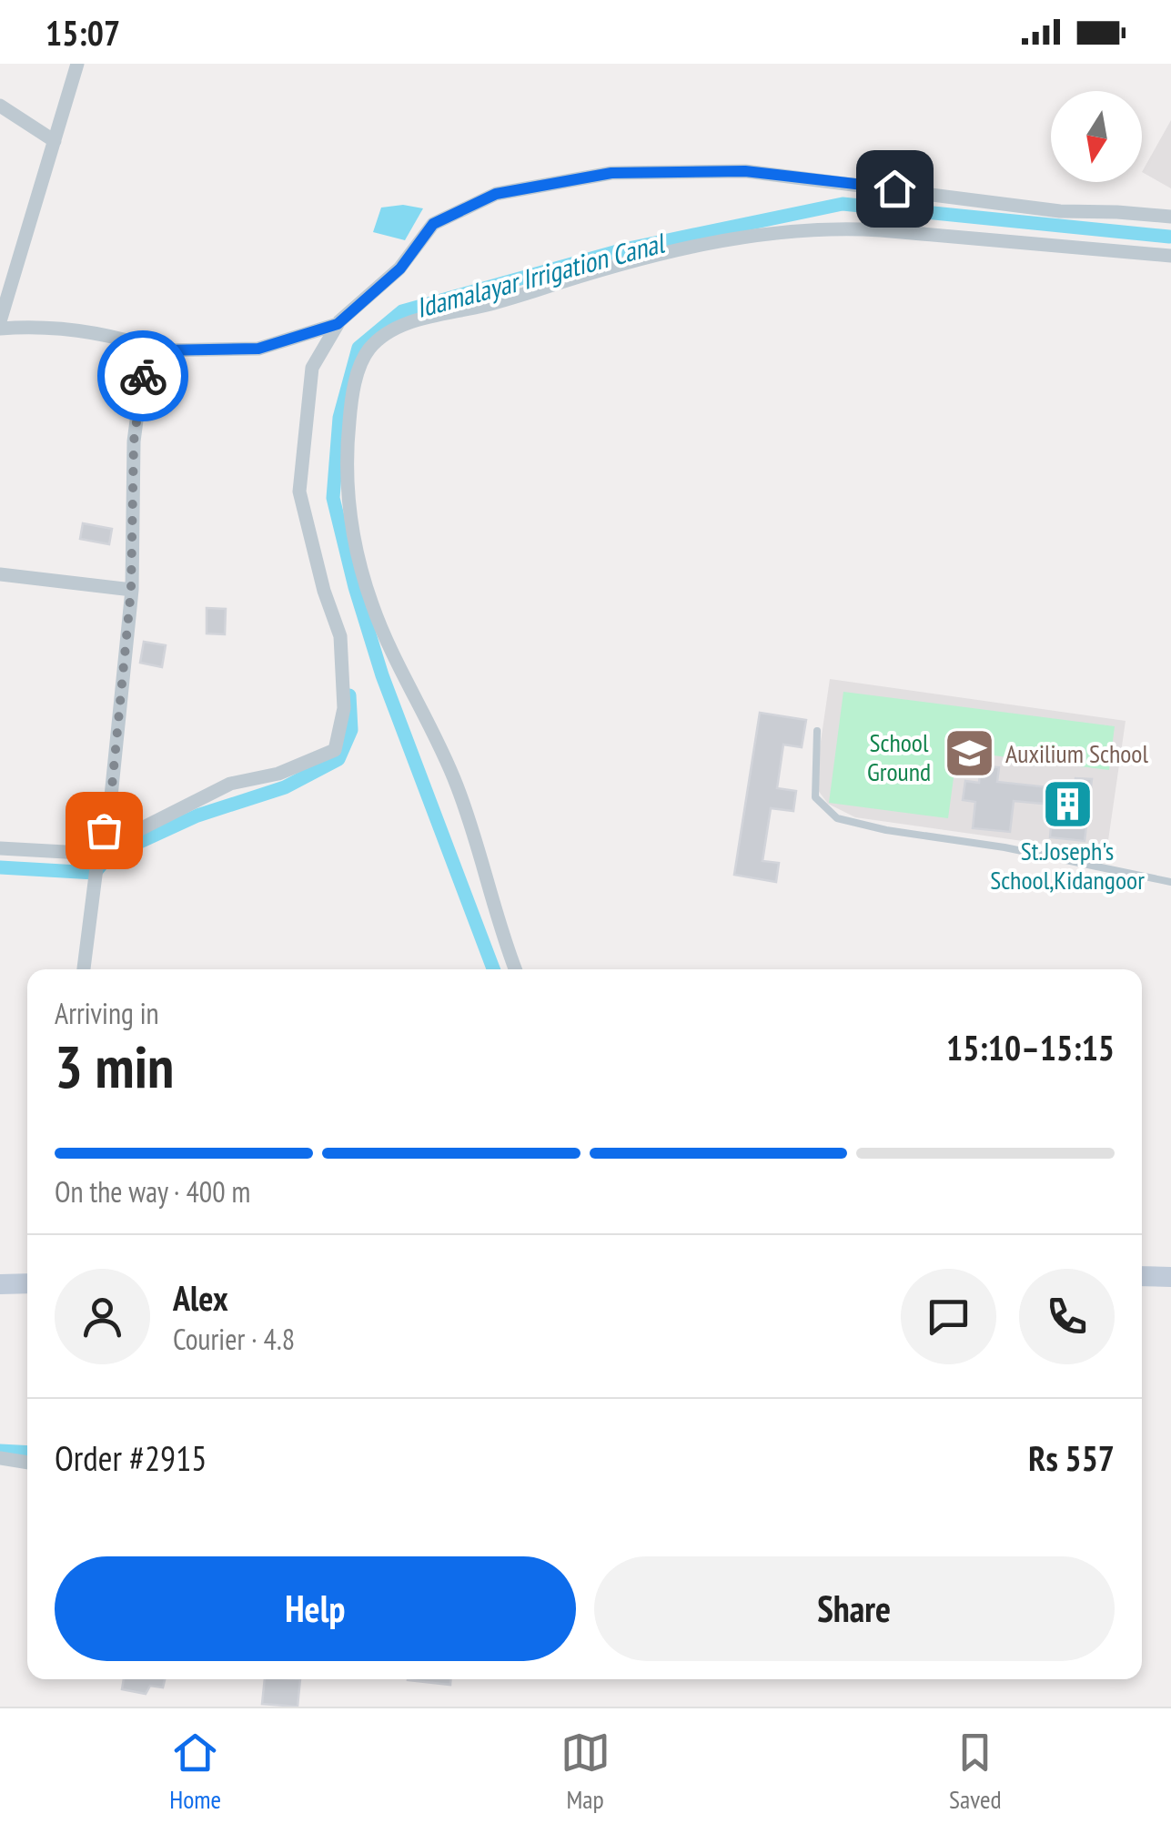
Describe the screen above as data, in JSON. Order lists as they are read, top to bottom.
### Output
{
  "water": ["Idamalayar Irrigation Canal"],
  "parks": ["School Ground"],
  "places": {
    "school or university": ["Auxilium School"],
    "building": ["St.Joseph's School,Kidangoor"]
  },
  "north": "bottom",
  "page": {
    "status": "15:07",
    "heading": ["3 min", "Arriving in", "15:10–15:15"],
    "panel": [
      "Alex",
      "Courier · 4.8",
      "Order #2915",
      "Rs 557"
    ],
    "bar": "On the way · 400 m",
    "buttons": ["Help", "Share"],
    "tabs": ["Home", "Map", "Saved"]
  }
}
